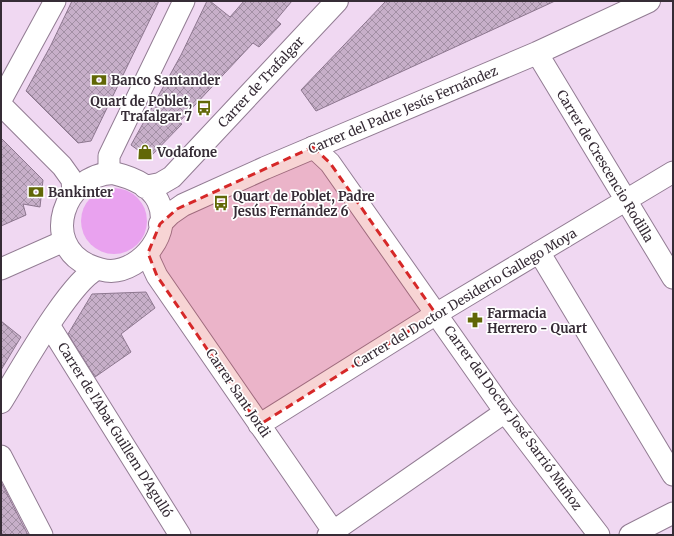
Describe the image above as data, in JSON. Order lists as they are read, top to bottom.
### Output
{
  "streets": {
    "street": [
      "Carrer de Trafalgar",
      "Carrer del Padre Jesús Fernández",
      "Carrer de Crescencio Rodilla",
      "Carrer del Doctor Desiderio Gallego Moya",
      "Carrer Sant Jordi",
      "Carrer del Doctor José Sarrió Muñoz",
      "Carrer de l'Abat Guillem D'Agulló"
    ]
  },
  "crossings": [
    ["Carrer de Trafalgar", "Carrer del Padre Jesús Fernández"],
    ["Carrer de Trafalgar", "Carrer Sant Jordi"],
    ["Carrer del Padre Jesús Fernández", "Carrer de Crescencio Rodilla"],
    ["Carrer del Padre Jesús Fernández", "Carrer Sant Jordi"],
    ["Carrer del Padre Jesús Fernández", "Carrer del Doctor José Sarrió Muñoz"],
    ["Carrer de Crescencio Rodilla", "Carrer del Doctor Desiderio Gallego Moya"],
    ["Carrer del Doctor Desiderio Gallego Moya", "Carrer Sant Jordi"],
    ["Carrer del Doctor Desiderio Gallego Moya", "Carrer del Doctor José Sarrió Muñoz"]
  ],
  "places": {
    "bank": ["Banco Santander", "Bankinter"],
    "bus stop": ["Quart de Poblet, Trafalgar 7", "Quart de Poblet, Padre Jesús Fernández 6"],
    "shop": ["Vodafone"],
    "pharmacy": ["Farmacia Herrero - Quart"]
  }
}
